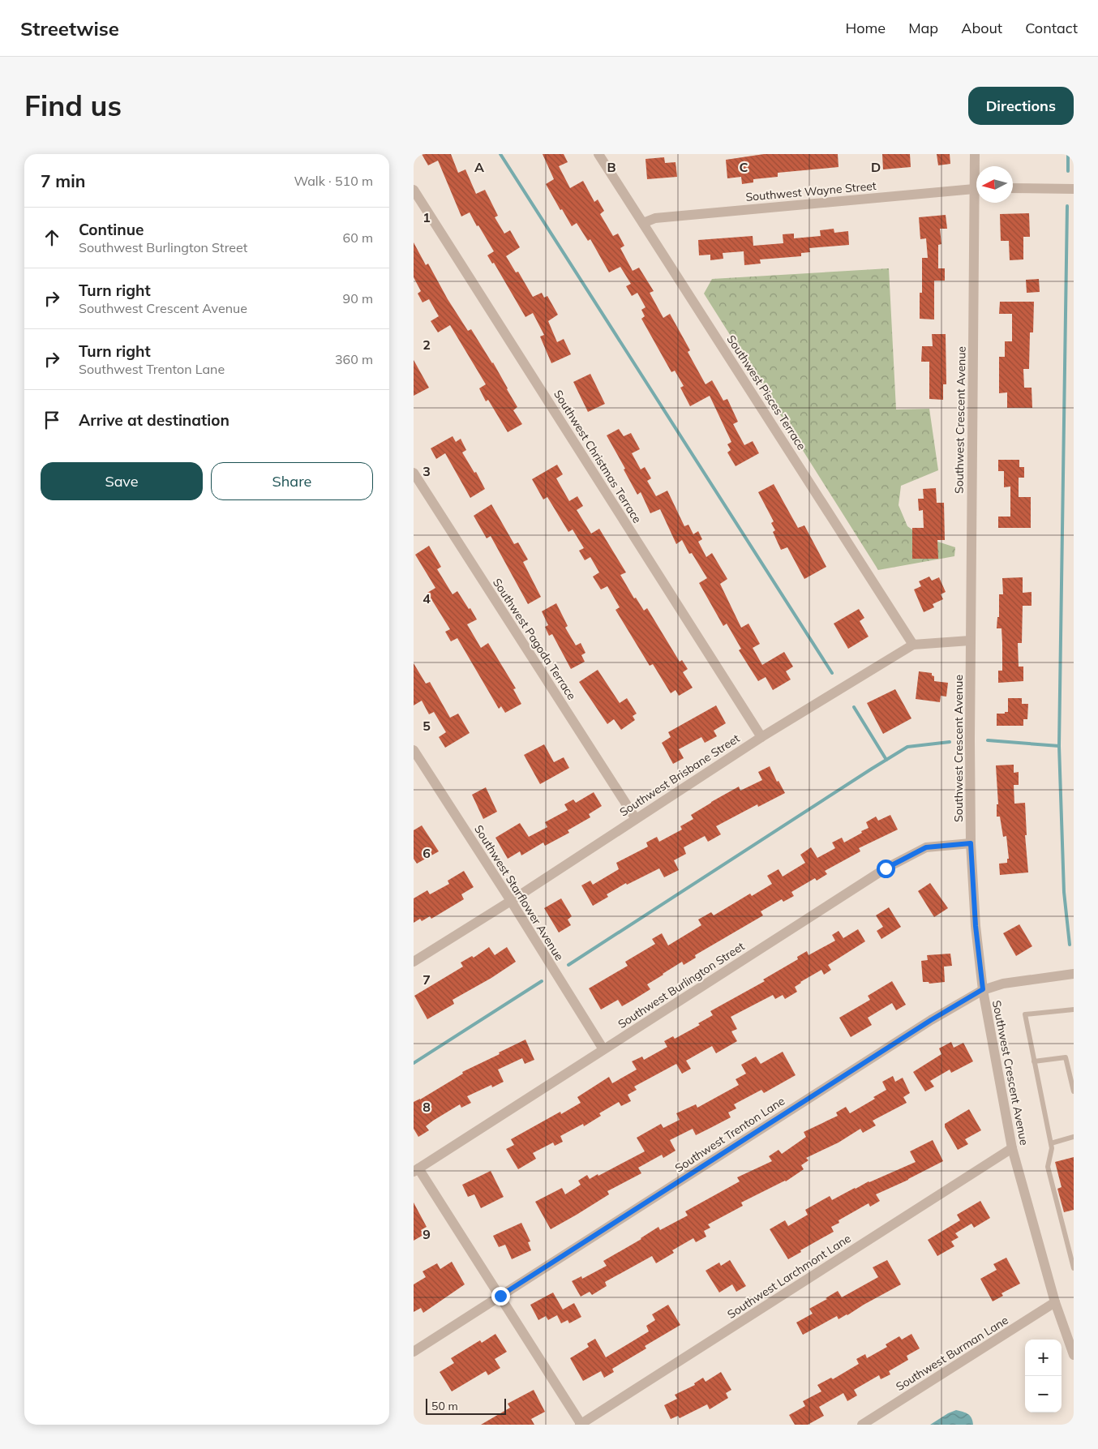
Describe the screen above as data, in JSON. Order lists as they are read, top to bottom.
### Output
{
  "streets": {
    "street": [
      "Southwest Wayne Street",
      "Southwest Pisces Terrace",
      "Southwest Crescent Avenue",
      "Southwest Christmas Terrace",
      "Southwest Pagoda Terrace",
      "Southwest Brisbane Street",
      "Southwest Starflower Avenue",
      "Southwest Burlington Street",
      "Southwest Trenton Lane",
      "Southwest Larchmont Lane",
      "Southwest Burman Lane"
    ]
  },
  "crossings": [
    ["Southwest Wayne Street", "Southwest Pisces Terrace"],
    ["Southwest Pisces Terrace", "Southwest Brisbane Street"],
    ["Southwest Crescent Avenue", "Southwest Brisbane Street"],
    ["Southwest Crescent Avenue", "Southwest Burlington Street"],
    ["Southwest Crescent Avenue", "Southwest Trenton Lane"],
    ["Southwest Crescent Avenue", "Southwest Larchmont Lane"],
    ["Southwest Crescent Avenue", "Southwest Burman Lane"],
    ["Southwest Christmas Terrace", "Southwest Brisbane Street"],
    ["Southwest Pagoda Terrace", "Southwest Brisbane Street"],
    ["Southwest Brisbane Street", "Southwest Starflower Avenue"],
    ["Southwest Starflower Avenue", "Southwest Burlington Street"]
  ],
  "scale_bar": "50 m",
  "north": "left",
  "page": {
    "header": "Streetwise",
    "nav": [
      "Home",
      "Map",
      "About",
      "Contact"
    ],
    "buttons": [
      "Directions",
      ["Save", "Share"]
    ],
    "title": "Find us",
    "heading": ["7 min", "Walk · 510 m"],
    "list": [
      ["Continue", "Southwest Burlington Street", "60 m"],
      ["Turn right", "Southwest Crescent Avenue", "90 m"],
      ["Turn right", "Southwest Trenton Lane", "360 m"],
      "Arrive at destination"
    ],
    "map_buttons": ["+", "−"],
    "scale": "50 m"
  },
  "grid": {
    "columns": [
      "A",
      "B",
      "C",
      "D"
    ],
    "rows": [
      "1",
      "2",
      "3",
      "4",
      "5",
      "6",
      "7",
      "8",
      "9"
    ]
  }
}
